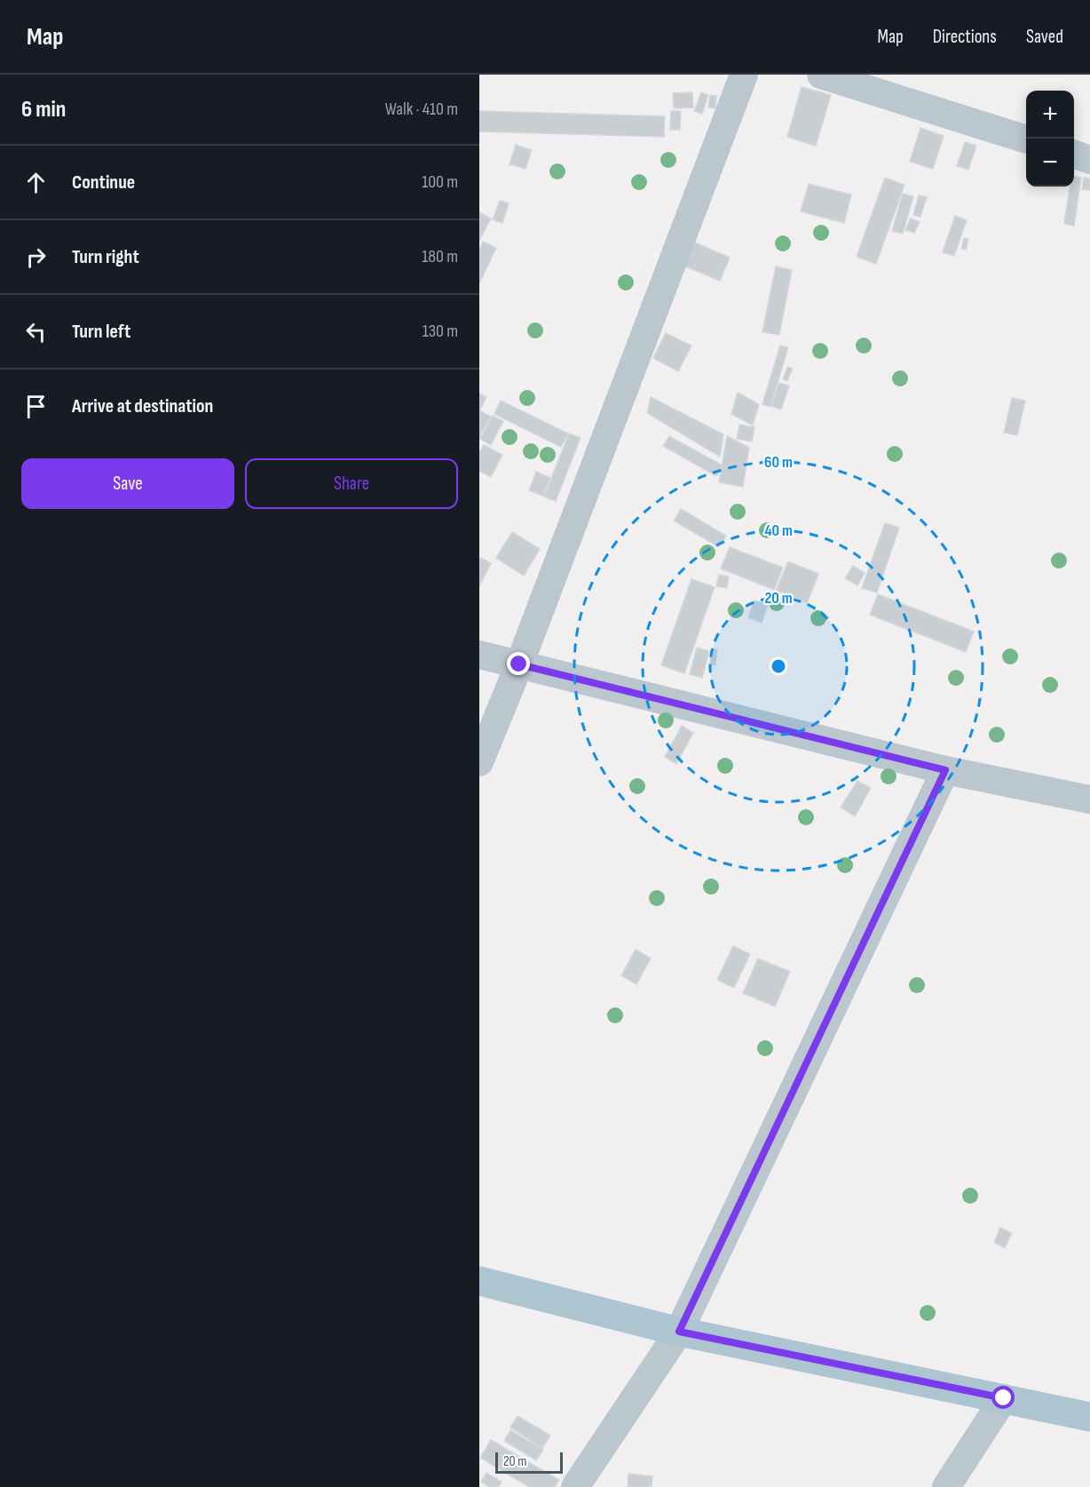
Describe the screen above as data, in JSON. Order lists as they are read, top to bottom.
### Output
{
  "scale_bar": "20 m",
  "page": {
    "header": "Map",
    "nav": ["Map", "Directions", "Saved"],
    "heading": ["6 min", "Walk · 410 m"],
    "map_buttons": ["+", "−"],
    "list": [
      ["Continue", "100 m"],
      ["Turn right", "180 m"],
      ["Turn left", "130 m"],
      "Arrive at destination"
    ],
    "buttons": ["Save", "Share"],
    "scale": "20 m"
  },
  "rings": ["60 m", "40 m", "20 m"]
}
